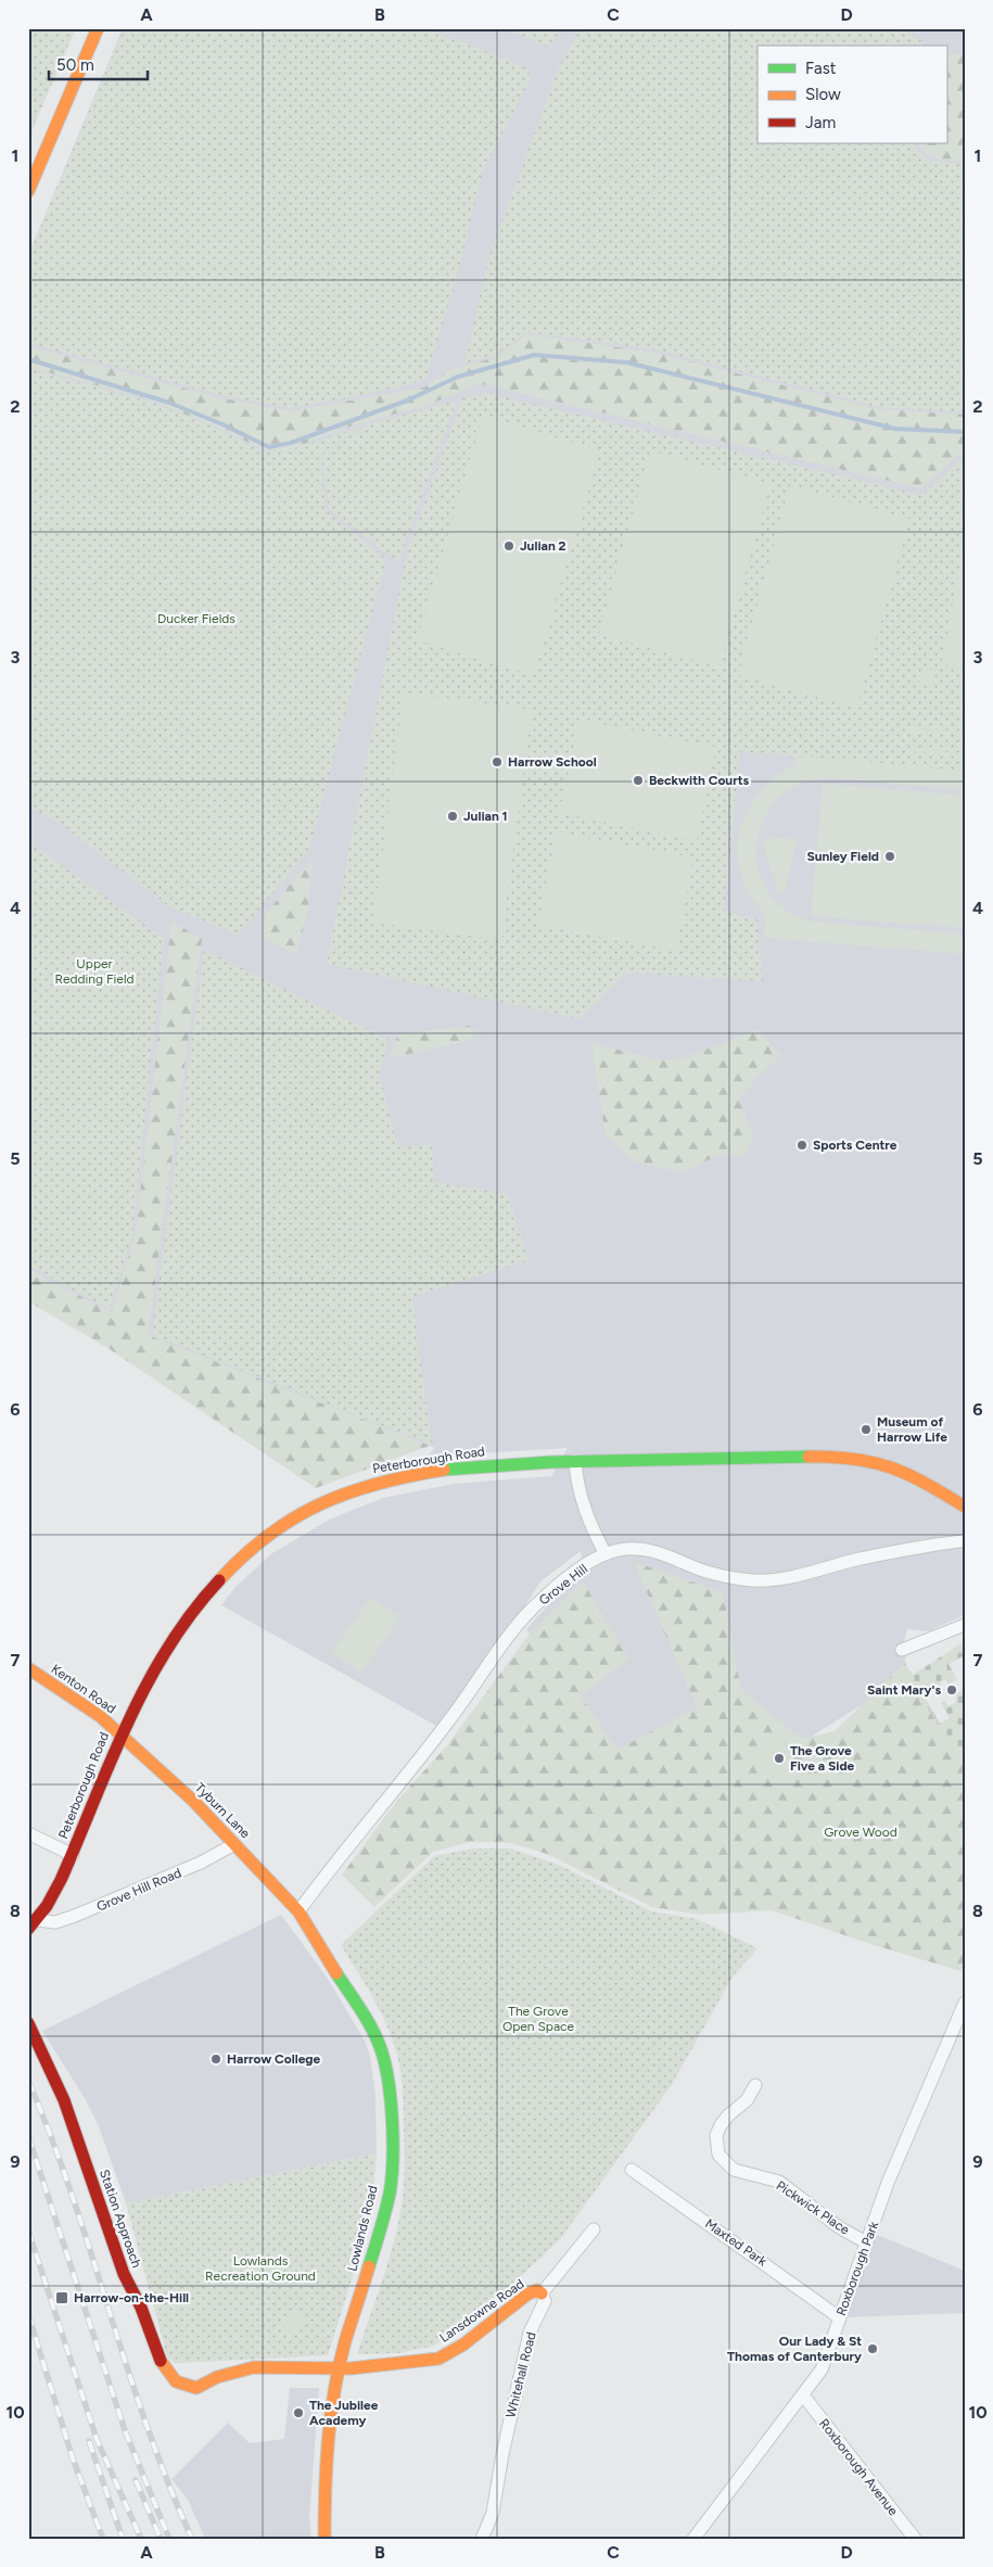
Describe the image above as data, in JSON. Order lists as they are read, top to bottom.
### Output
{
  "streets": {
    "street": [
      "Peterborough Road",
      "Grove Hill",
      "Kenton Road",
      "Tyburn Lane",
      "Grove Hill Road",
      "Pickwick Place",
      "Station Approach",
      "Lowlands Road",
      "Maxted Park",
      "Roxborough Park",
      "Lansdowne Road",
      "Whitehall Road",
      "Roxborough Avenue"
    ]
  },
  "crossings": [
    ["Peterborough Road", "Kenton Road"],
    ["Peterborough Road", "Tyburn Lane"],
    ["Peterborough Road", "Grove Hill Road"],
    ["Grove Hill", "Tyburn Lane"],
    ["Grove Hill", "Lowlands Road"],
    ["Kenton Road", "Tyburn Lane"],
    ["Tyburn Lane", "Grove Hill Road"],
    ["Tyburn Lane", "Lowlands Road"],
    ["Pickwick Place", "Roxborough Park"],
    ["Station Approach", "Lowlands Road"],
    ["Station Approach", "Lansdowne Road"],
    ["Lowlands Road", "Lansdowne Road"],
    ["Maxted Park", "Roxborough Park"],
    ["Roxborough Park", "Roxborough Avenue"],
    ["Lansdowne Road", "Whitehall Road"]
  ],
  "parks": [
    "Ducker Fields",
    "Upper Redding Field",
    "Grove Wood",
    "The Grove Open Space",
    "Lowlands Recreation Ground"
  ],
  "places": {
    "other": [
      "Julian 2",
      "Harrow School",
      "Beckwith Courts",
      "Julian 1",
      "Sunley Field",
      "Sports Centre",
      "Museum of Harrow Life",
      "Saint Mary's",
      "The Grove Five a Side",
      "Harrow College",
      "Our Lady & St Thomas of Canterbury",
      "The Jubilee Academy"
    ],
    "transit": ["Harrow-on-the-Hill"]
  },
  "legend": ["Fast", "Slow", "Jam"],
  "scale_bar": "50 m",
  "grid": {
    "columns": [
      "A",
      "B",
      "C",
      "D"
    ],
    "rows": [
      "1",
      "2",
      "3",
      "4",
      "5",
      "6",
      "7",
      "8",
      "9",
      "10"
    ]
  }
}
